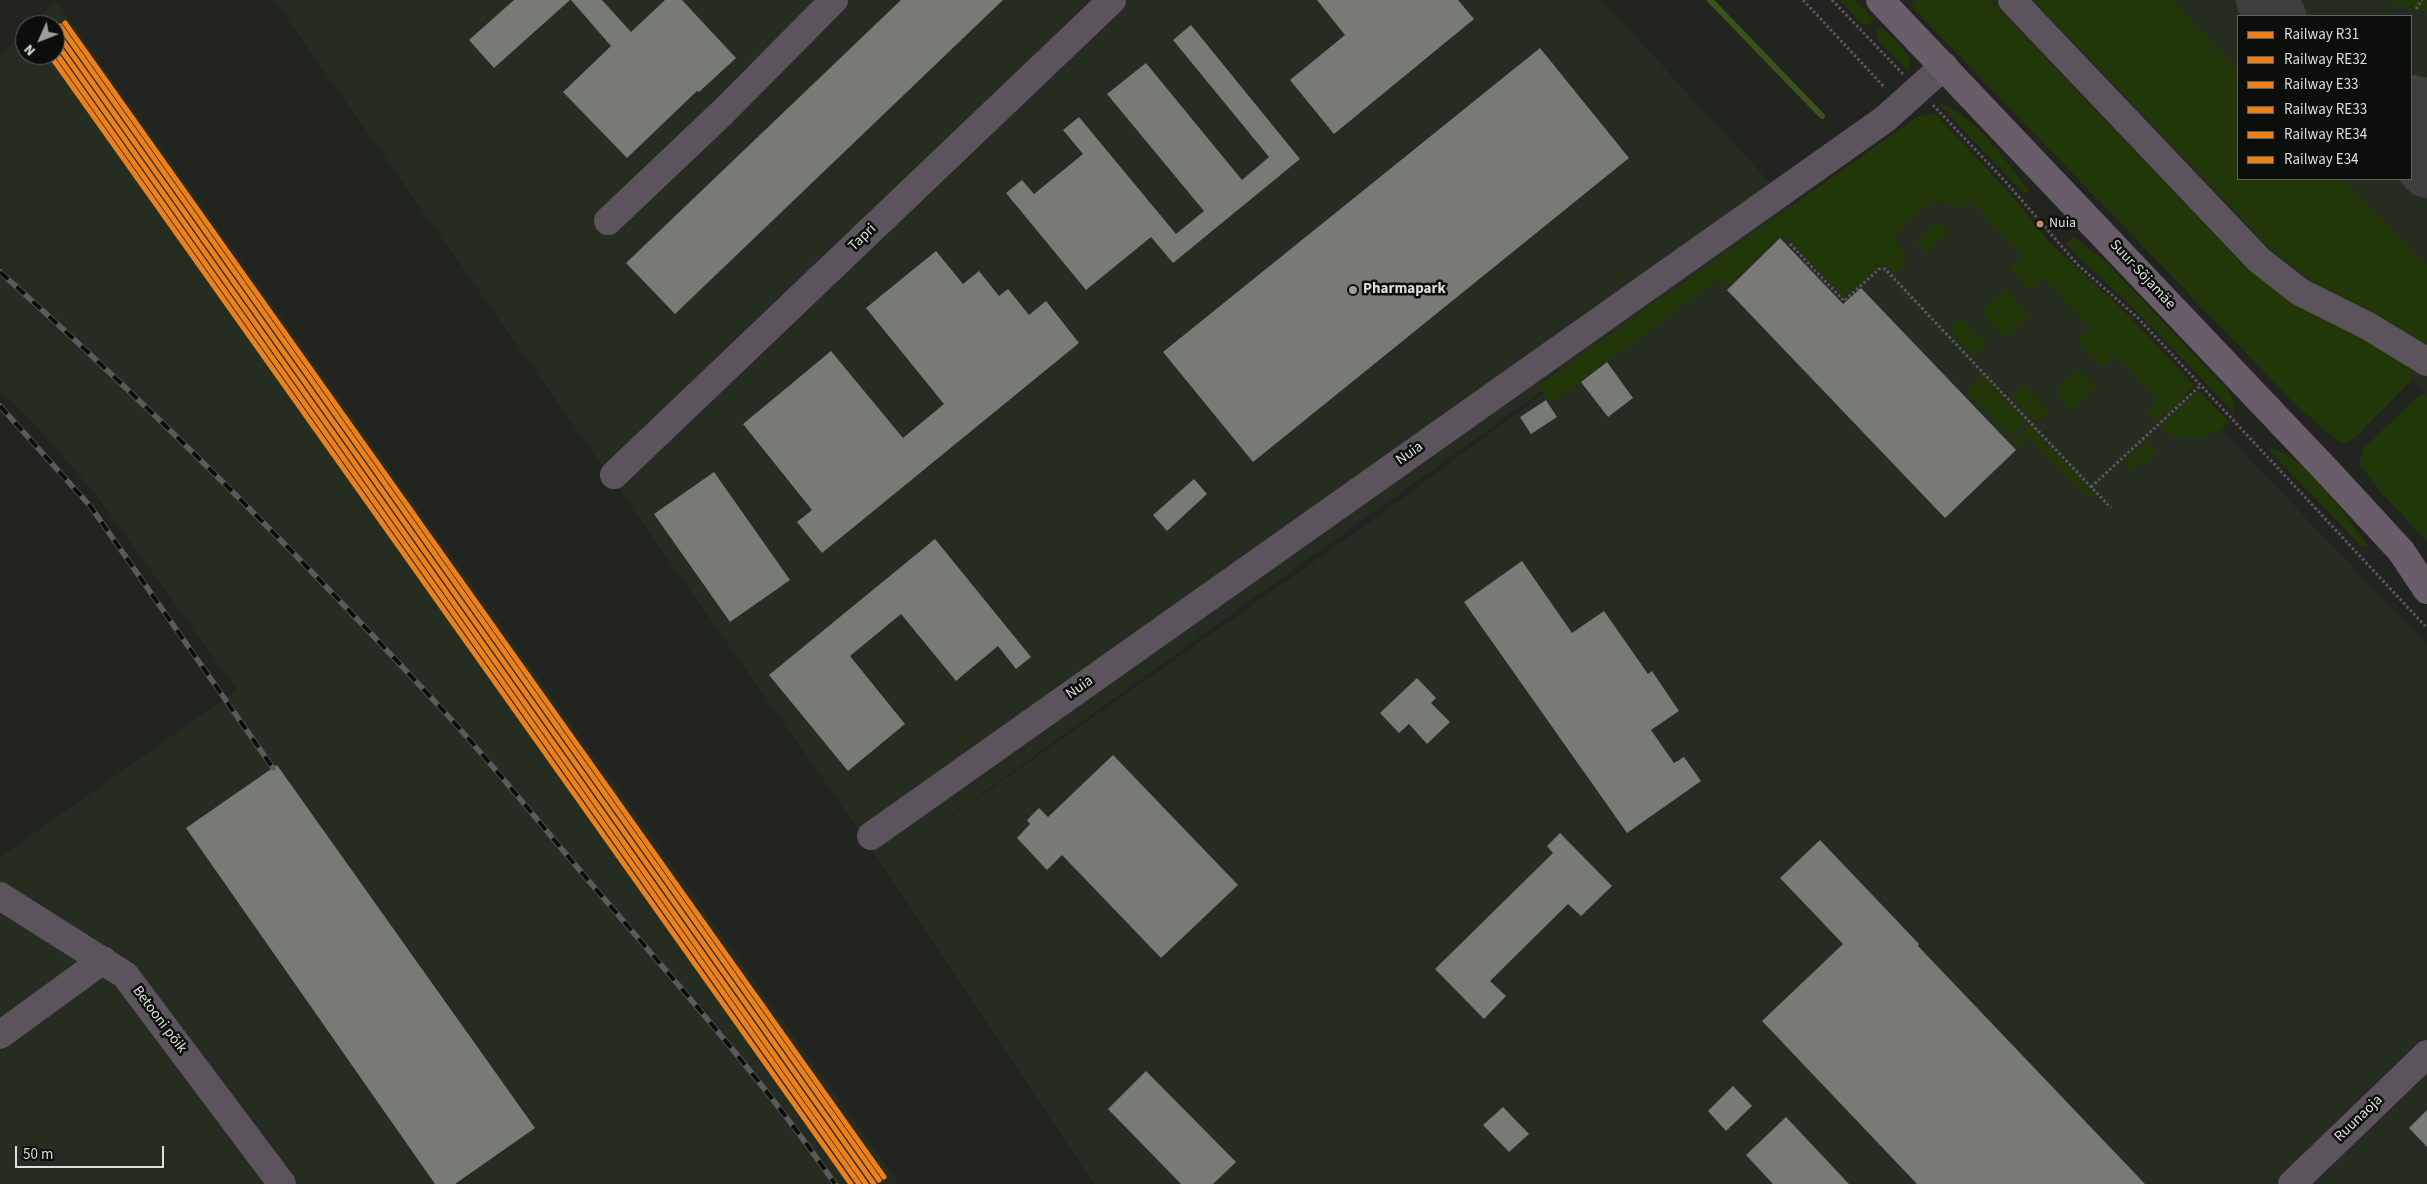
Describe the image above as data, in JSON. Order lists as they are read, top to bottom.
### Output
{
  "streets": {
    "main road": ["Suur-Sõjamäe"],
    "street": [
      "Tapri",
      "Nuia",
      "Betooni põik",
      "Ruunaoja"
    ]
  },
  "crossings": [
    ["Suur-Sõjamäe", "Nuia"]
  ],
  "places": ["Nuia", "Pharmapark"],
  "lines": [
    "rail line RE34",
    "rail line E33",
    "rail line R31",
    "rail line RE32",
    "rail line RE33",
    "rail line E34"
  ],
  "legend": [
    "Railway R31",
    "Railway RE32",
    "Railway E33",
    "Railway RE33",
    "Railway RE34",
    "Railway E34"
  ],
  "scale_bar": "50 m",
  "north": "bottom left"
}
